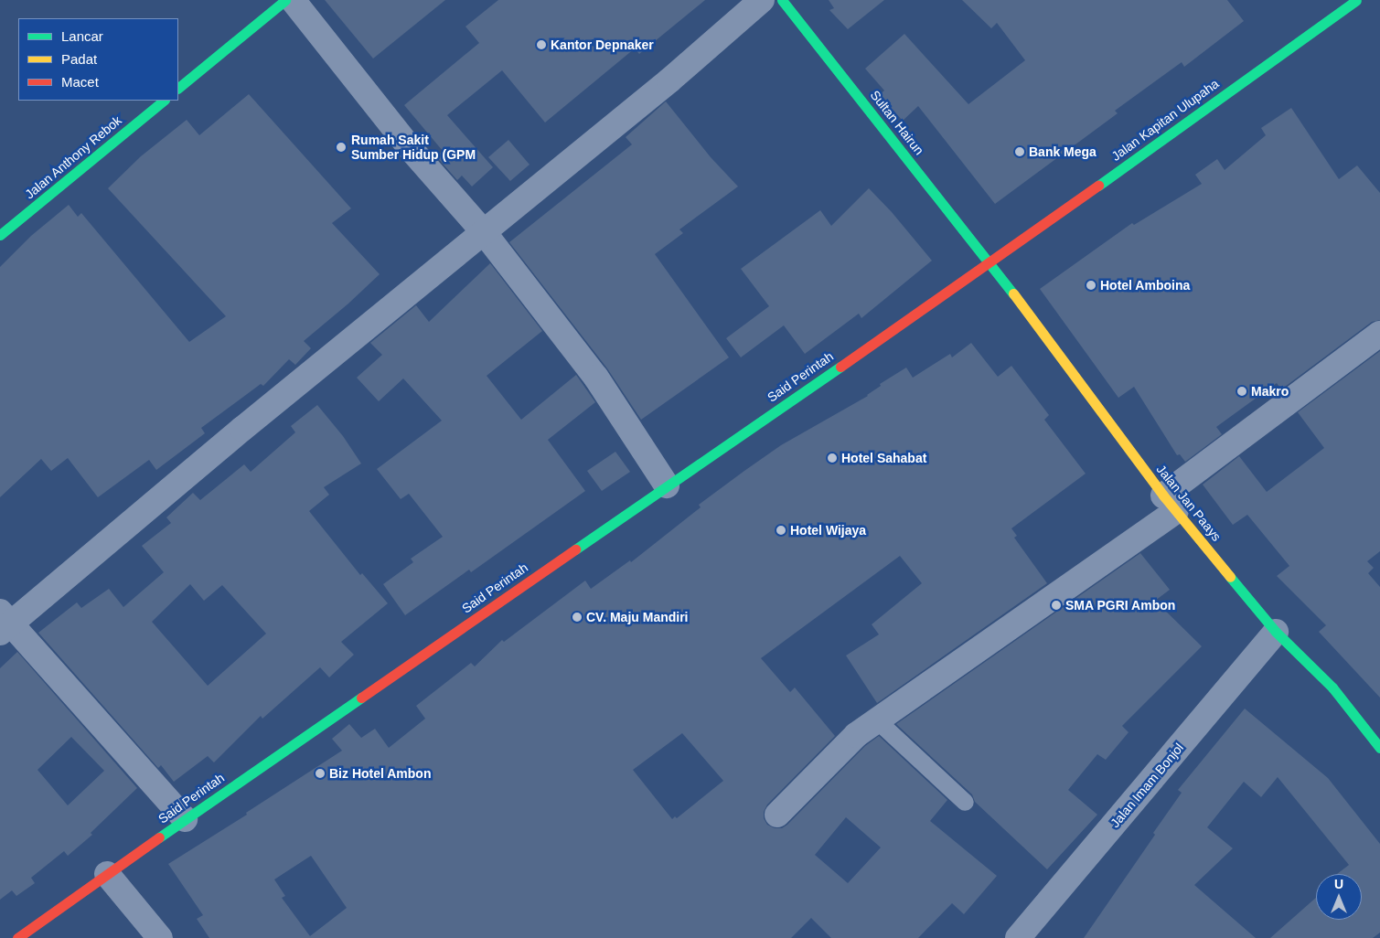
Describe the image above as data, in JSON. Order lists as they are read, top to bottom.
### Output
{
  "streets": {
    "main road": [
      "Jalan Kapitan Ulupaha",
      "Sultan Hairun",
      "Jalan Anthony Rebok",
      "Said Perintah",
      "Jalan Jan Paays"
    ],
    "street": ["Jalan Imam Bonjol"]
  },
  "crossings": [
    ["Jalan Kapitan Ulupaha", "Sultan Hairun"],
    ["Jalan Kapitan Ulupaha", "Said Perintah"],
    ["Jalan Kapitan Ulupaha", "Jalan Jan Paays"],
    ["Sultan Hairun", "Said Perintah"],
    ["Sultan Hairun", "Jalan Jan Paays"],
    ["Said Perintah", "Jalan Jan Paays"],
    ["Jalan Jan Paays", "Jalan Imam Bonjol"]
  ],
  "places": [
    "Kantor Depnaker",
    "Rumah Sakit Sumber Hidup (GPM",
    "Bank Mega",
    "Hotel Amboina",
    "Makro",
    "Hotel Sahabat",
    "Hotel Wijaya",
    "SMA PGRI Ambon",
    "CV. Maju Mandiri",
    "Biz Hotel Ambon"
  ],
  "legend": ["Lancar", "Padat", "Macet"],
  "north": "top"
}
